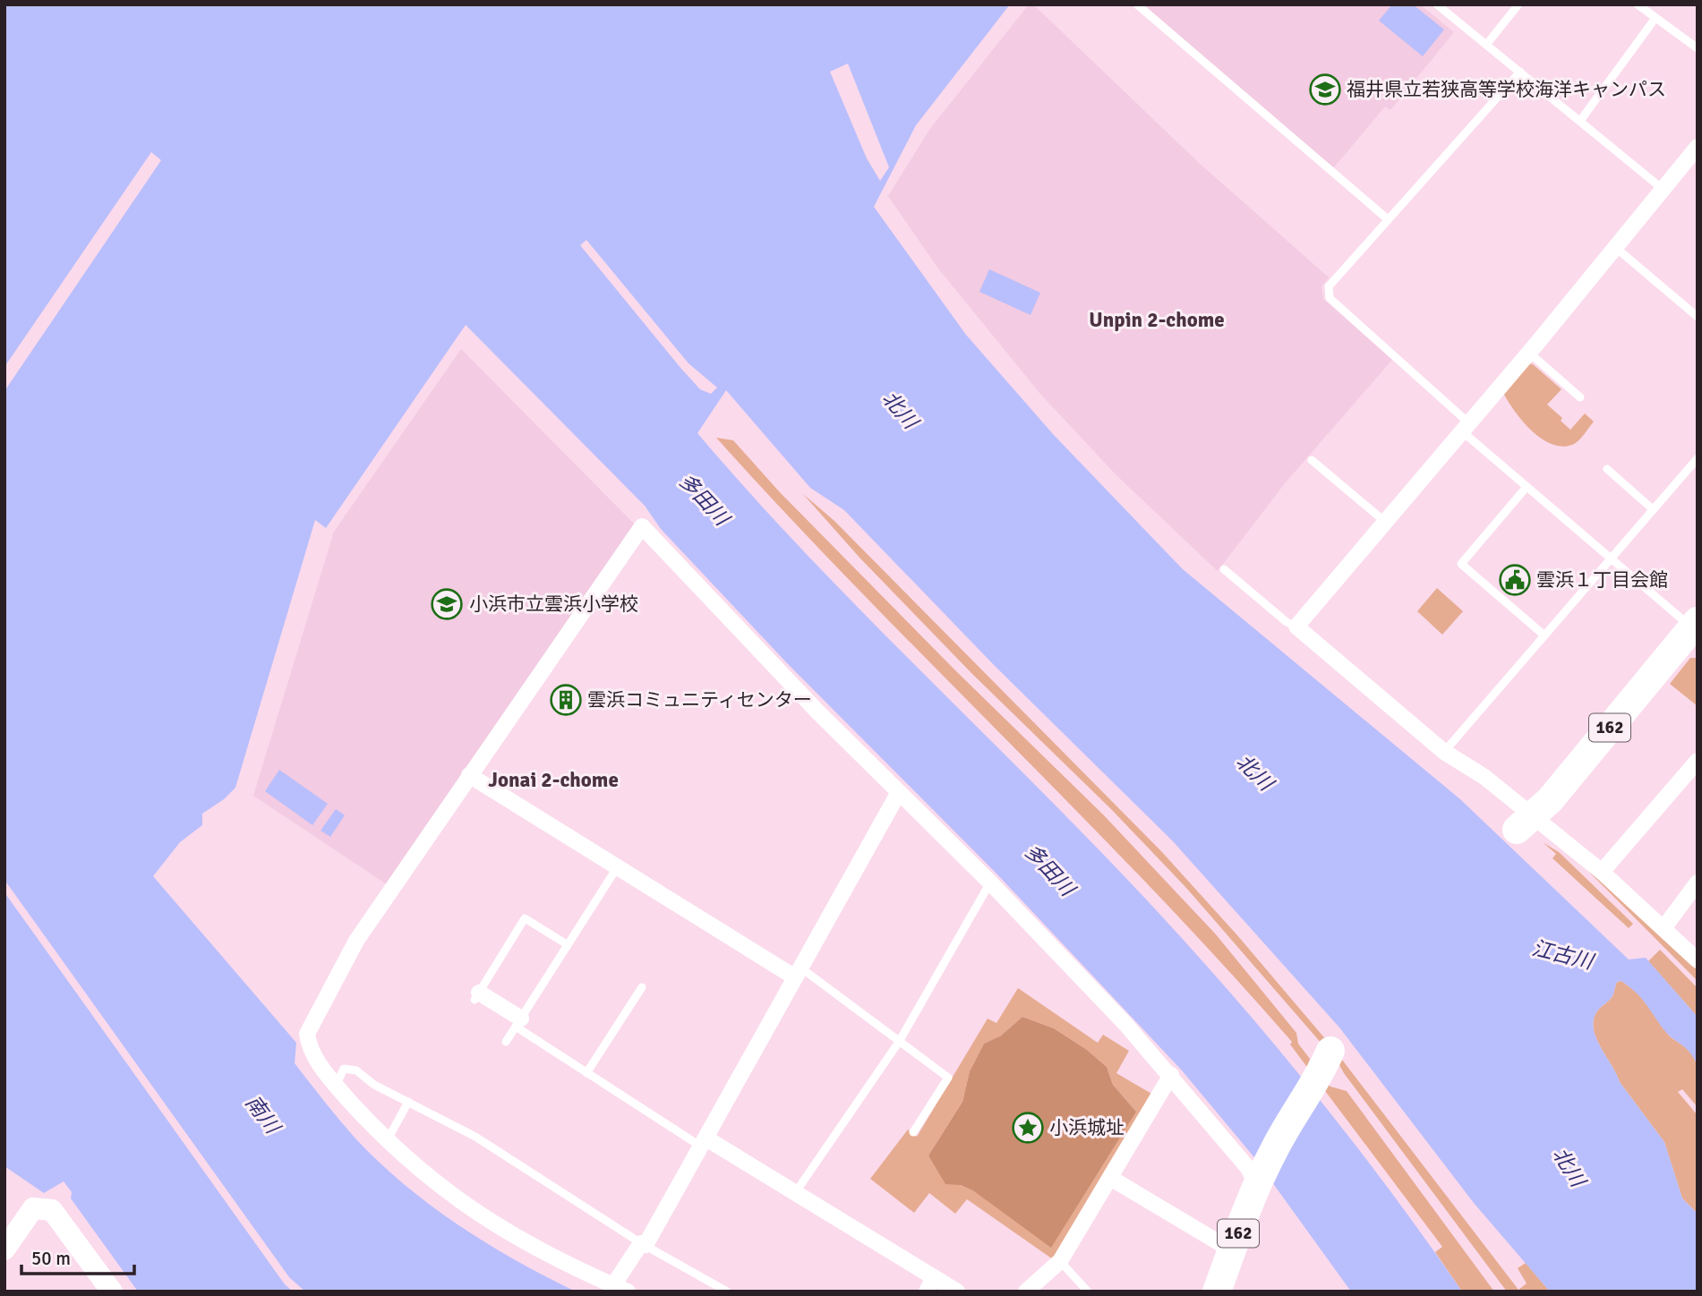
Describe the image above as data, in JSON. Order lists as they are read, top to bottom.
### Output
{
  "streets": {
    "highway": ["162"]
  },
  "districts": ["Unpin 2-chome", "Jonai 2-chome"],
  "water": [
    "北川",
    "多田川",
    "江古川",
    "南川"
  ],
  "places": {
    "school or university": ["福井県立若狭高等学校海洋キャンパス", "小浜市立雲浜小学校"],
    "public building": ["雲浜１丁目会館"],
    "building": ["雲浜コミュニティセンター"],
    "place": ["小浜城址"]
  },
  "scale_bar": "50 m"
}
